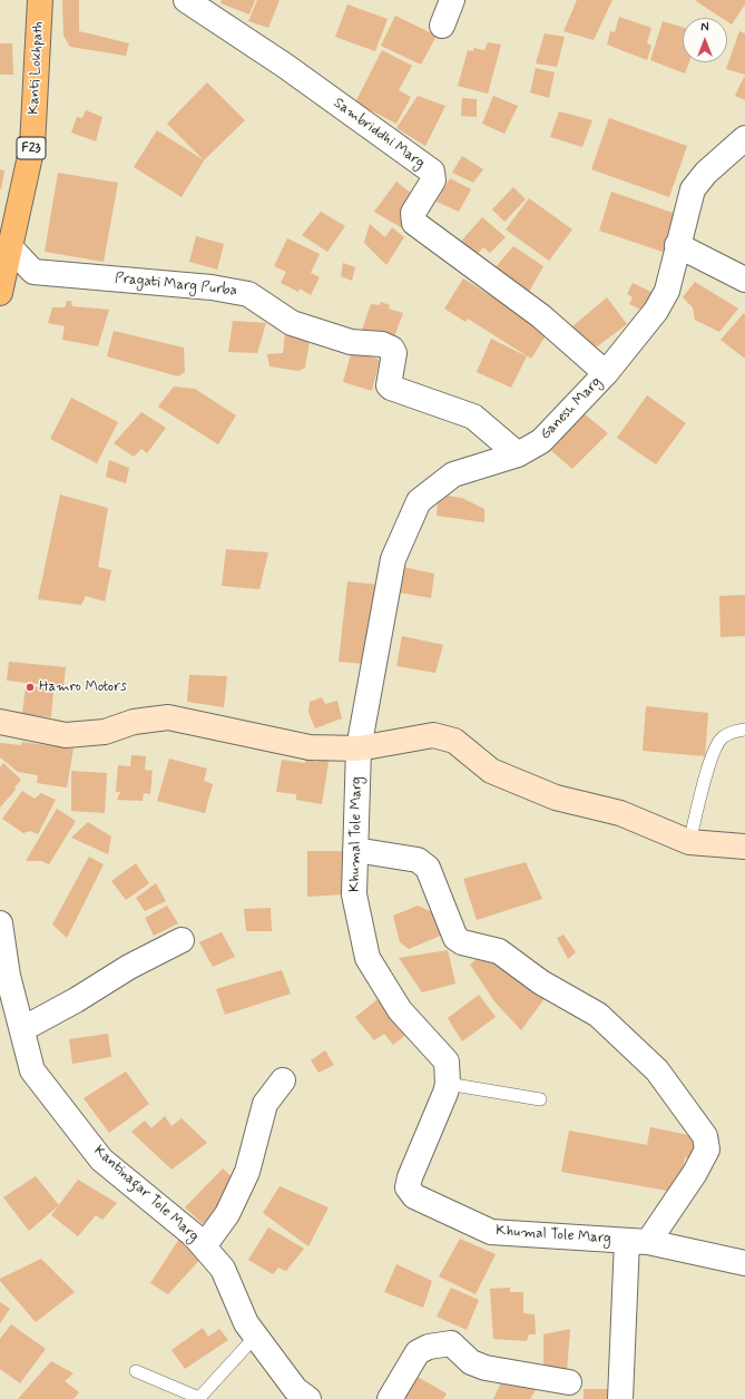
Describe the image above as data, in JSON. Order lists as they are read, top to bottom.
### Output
{
  "streets": {
    "main road": ["Kanti Lokhpath", "F23"],
    "street": [
      "Sambriddhi Marg",
      "Pragati Marg Purba",
      "Ganesh Marg",
      "Khumal Tole Marg",
      "Kantinagar Tole Marg"
    ]
  },
  "crossings": [
    ["Kanti Lokhpath", "Pragati Marg Purba"],
    ["Sambriddhi Marg", "Ganesh Marg"],
    ["Pragati Marg Purba", "Ganesh Marg"],
    ["Ganesh Marg", "Khumal Tole Marg"]
  ],
  "places": ["Hamro Motors"],
  "north": "top"
}
